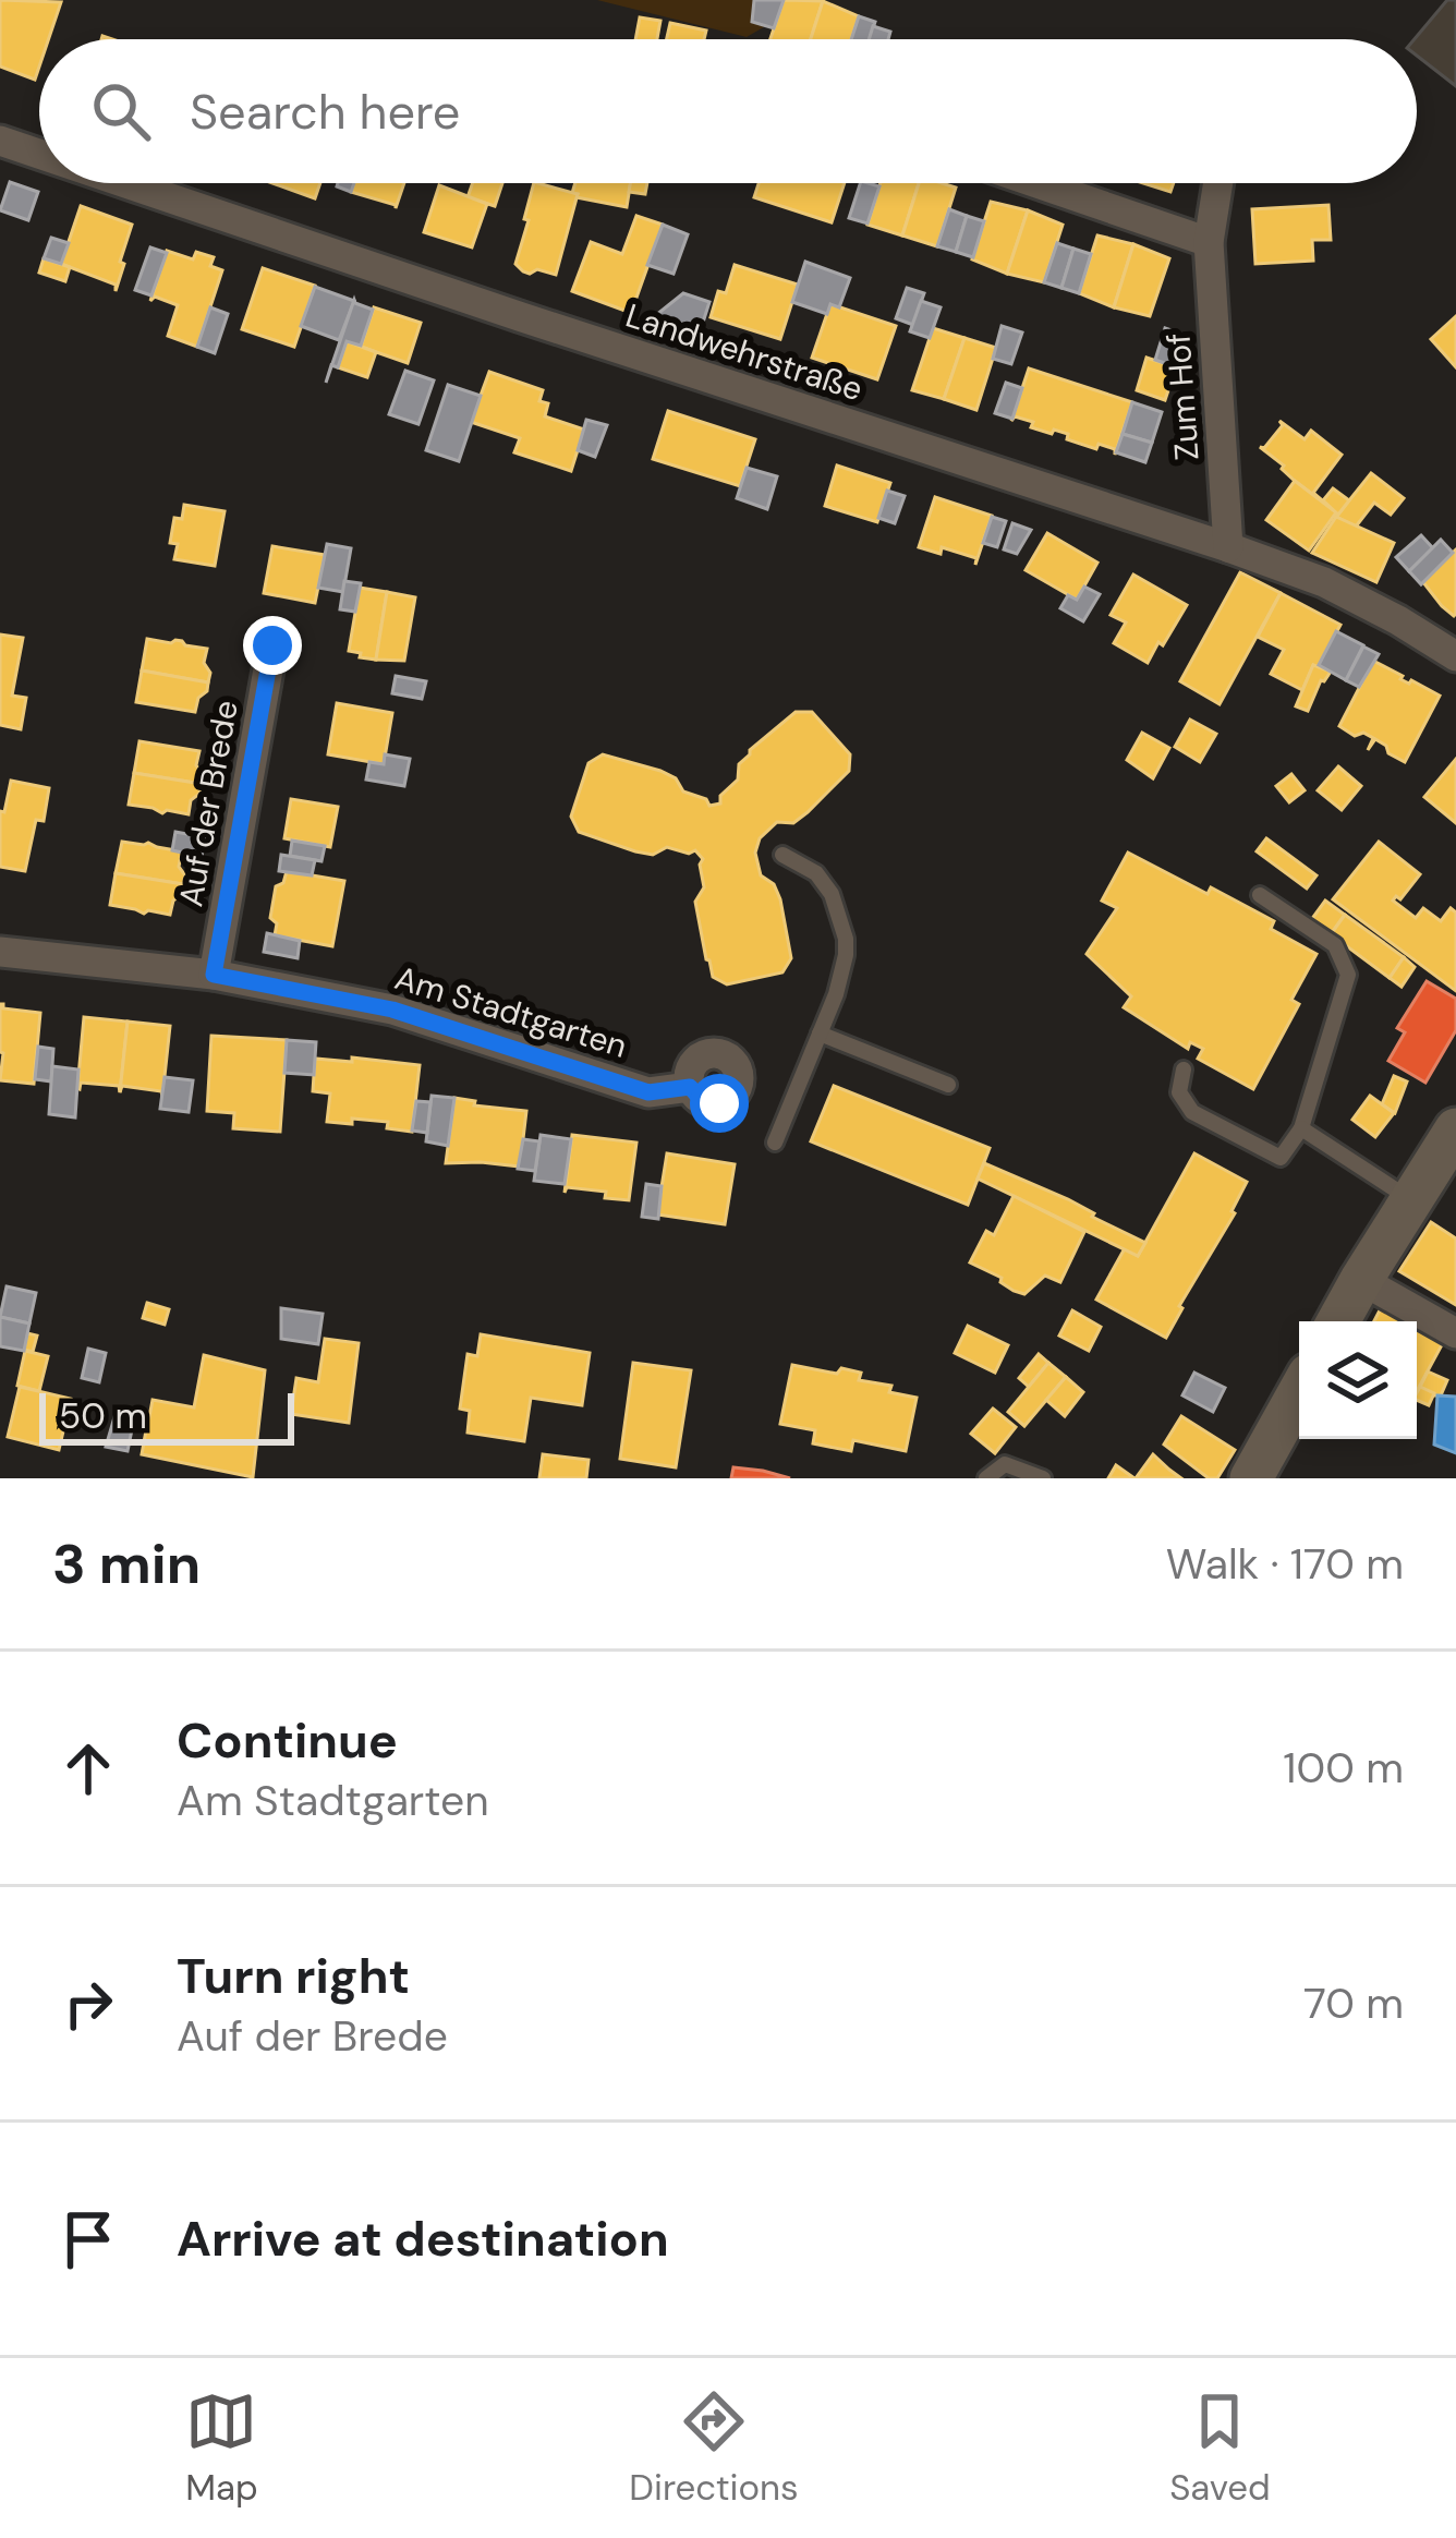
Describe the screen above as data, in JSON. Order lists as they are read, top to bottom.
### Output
{
  "streets": {
    "street": [
      "Landwehrstraße",
      "Zum Hof",
      "Auf der Brede",
      "Am Stadtgarten"
    ]
  },
  "crossings": [
    ["Landwehrstraße", "Zum Hof"],
    ["Auf der Brede", "Am Stadtgarten"]
  ],
  "scale_bar": "50 m",
  "page": {
    "search": "Search here",
    "scale": "50 m",
    "heading": ["3 min", "Walk · 170 m"],
    "list": [
      ["Continue", "Am Stadtgarten", "100 m"],
      ["Turn right", "Auf der Brede", "70 m"],
      "Arrive at destination"
    ],
    "nav": ["Map", "Directions", "Saved"]
  }
}
